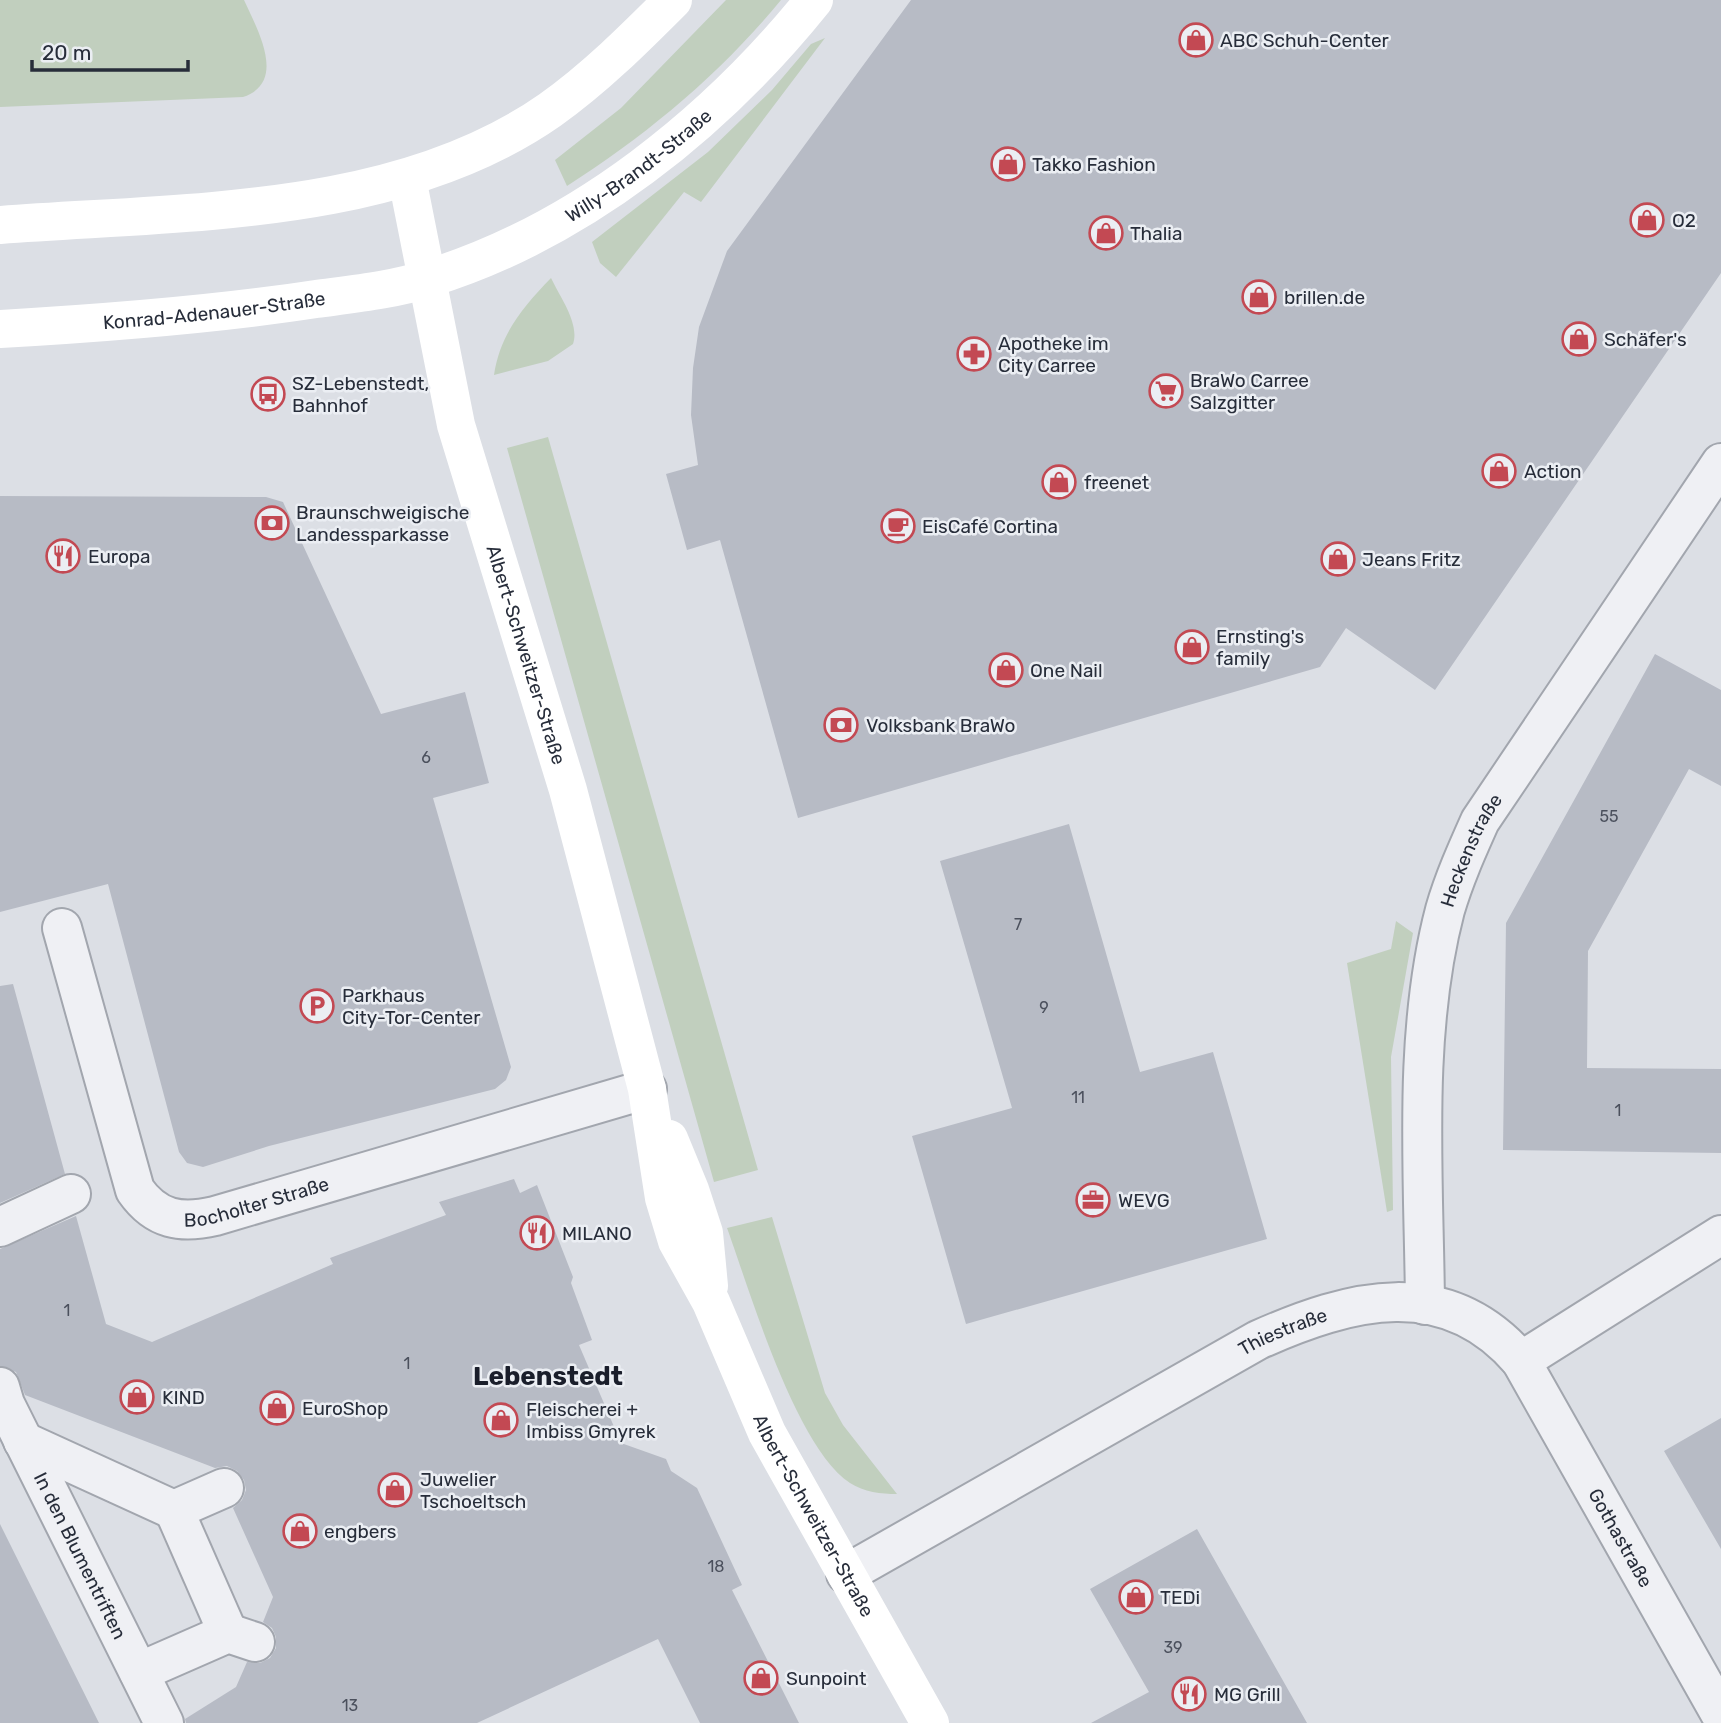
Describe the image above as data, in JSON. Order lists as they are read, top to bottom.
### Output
{
  "streets": {
    "street": [
      "Willy-Brandt-Straße",
      "Konrad-Adenauer-Straße",
      "Albert-Schweitzer-Straße",
      "Heckenstraße",
      "Bocholter Straße",
      "Thiestraße",
      "Gothastraße",
      "In den Blumentriften"
    ]
  },
  "crossings": [
    ["Willy-Brandt-Straße", "Konrad-Adenauer-Straße"],
    ["Willy-Brandt-Straße", "Albert-Schweitzer-Straße"],
    ["Konrad-Adenauer-Straße", "Albert-Schweitzer-Straße"],
    ["Albert-Schweitzer-Straße", "Bocholter Straße"],
    ["Albert-Schweitzer-Straße", "Thiestraße"],
    ["Heckenstraße", "Thiestraße"],
    ["Thiestraße", "Gothastraße"]
  ],
  "districts": ["Lebenstedt"],
  "places": {
    "shop": [
      "ABC Schuh-Center",
      "Takko Fashion",
      "O2",
      "Thalia",
      "brillen.de",
      "Schäfer's",
      "Action",
      "freenet",
      "Jeans Fritz",
      "Ernsting's family",
      "One Nail",
      "KIND",
      "EuroShop",
      "Fleischerei + Imbiss Gmyrek",
      "Juwelier Tschoeltsch",
      "engbers",
      "TEDi",
      "Sunpoint"
    ],
    "pharmacy": ["Apotheke im City Carree"],
    "supermarket": ["BraWo Carree Salzgitter"],
    "bus stop": ["SZ-Lebenstedt, Bahnhof"],
    "bank": ["Braunschweigische Landessparkasse", "Volksbank BraWo"],
    "cafe": ["EisCafé Cortina"],
    "restaurant": ["Europa", "MILANO", "MG Grill"],
    "parking": ["Parkhaus City-Tor-Center"],
    "office": ["WEVG"]
  },
  "house_numbers": [
    "6",
    "55",
    "7",
    "9",
    "11",
    "1",
    "1",
    "1",
    "18",
    "39",
    "13"
  ],
  "scale_bar": "20 m"
}
